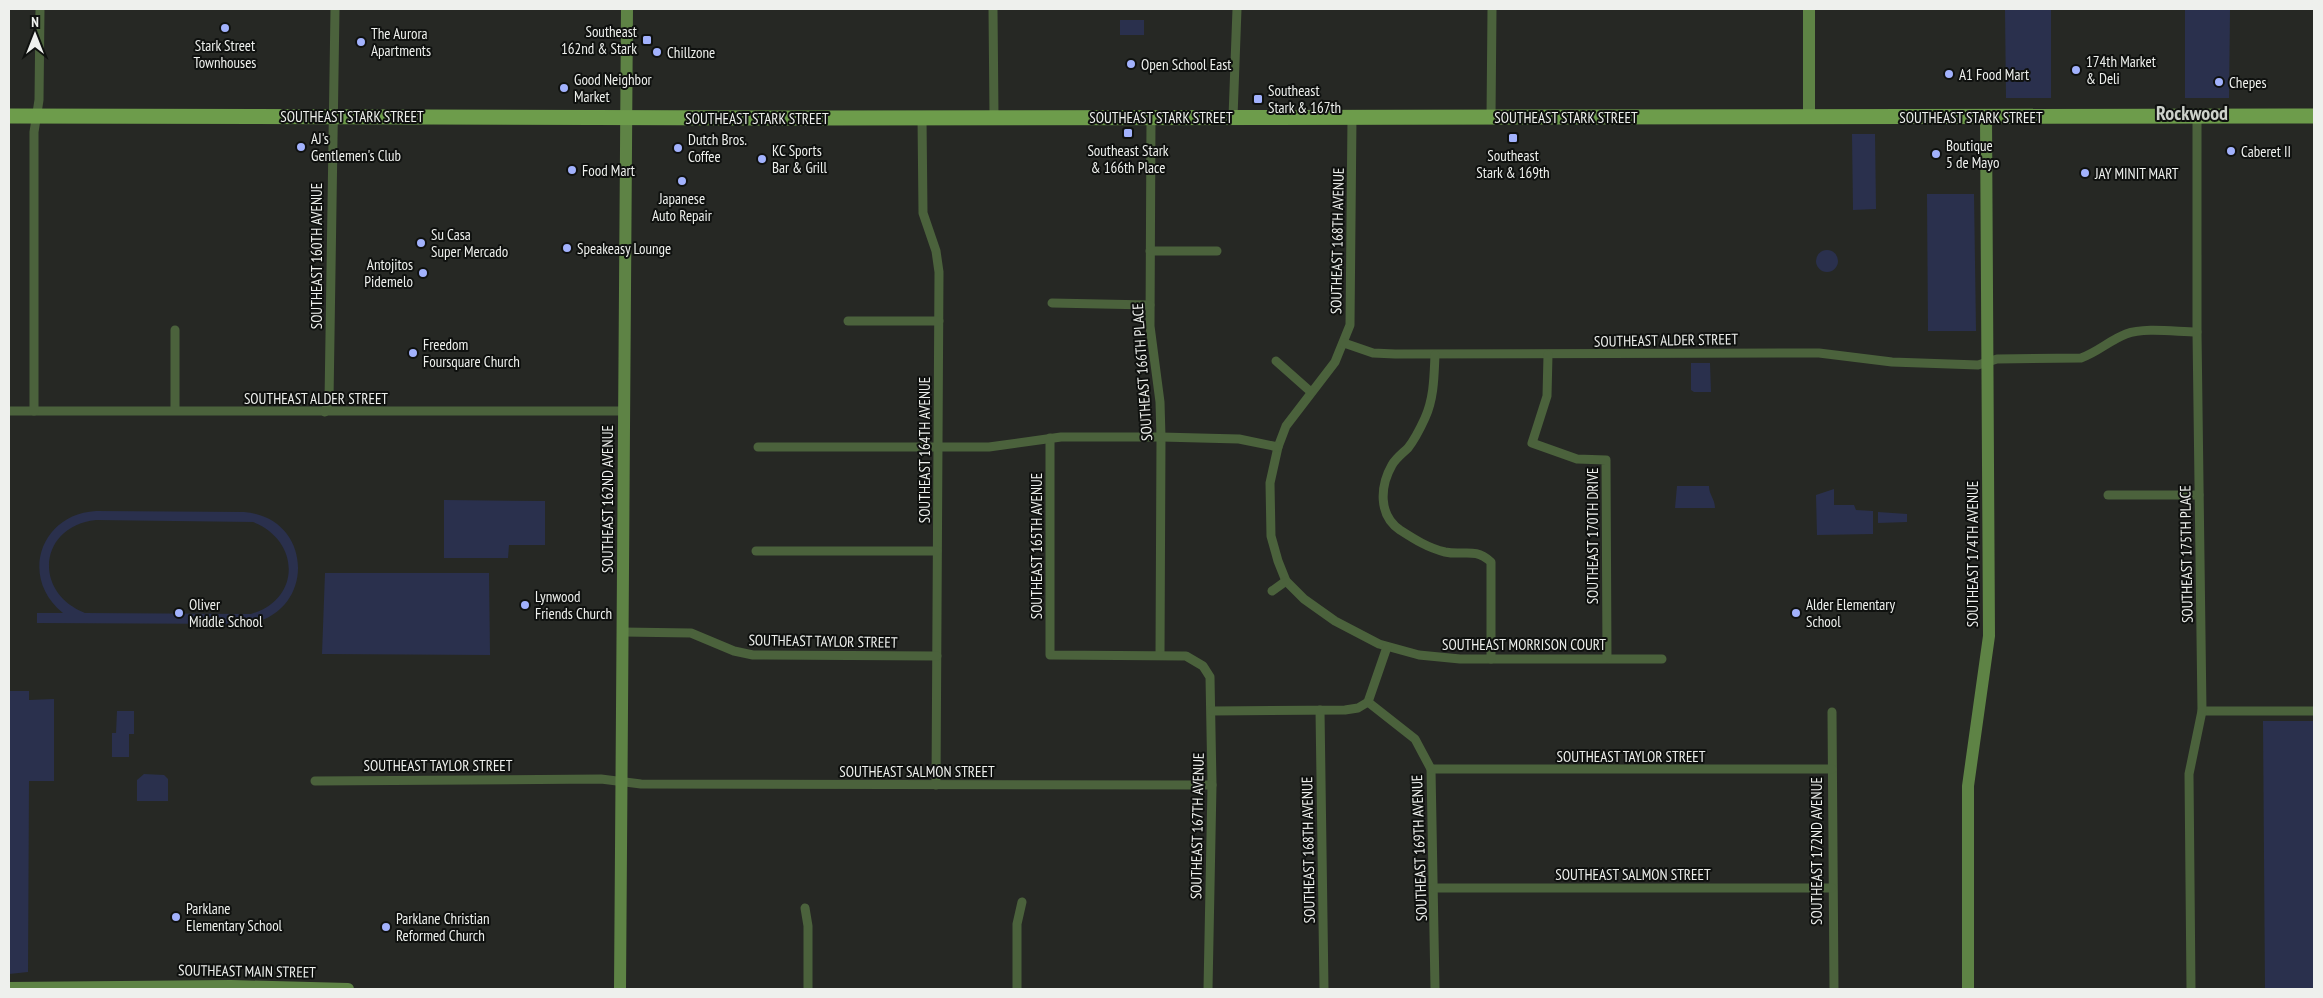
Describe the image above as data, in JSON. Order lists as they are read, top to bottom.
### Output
{
  "streets": {
    "main road": ["SOUTHEAST STARK STREET"],
    "street": [
      "SOUTHEAST 168TH AVENUE",
      "SOUTHEAST 160TH AVENUE",
      "SOUTHEAST ALDER STREET",
      "SOUTHEAST 166TH PLACE",
      "SOUTHEAST 164TH AVENUE",
      "SOUTHEAST 162ND AVENUE",
      "SOUTHEAST 170TH DRIVE",
      "SOUTHEAST 165TH AVENUE",
      "SOUTHEAST 174TH AVENUE",
      "SOUTHEAST 175TH PLACE",
      "SOUTHEAST TAYLOR STREET",
      "SOUTHEAST MORRISON COURT",
      "SOUTHEAST SALMON STREET",
      "SOUTHEAST 167TH AVENUE",
      "SOUTHEAST 169TH AVENUE",
      "SOUTHEAST 172ND AVENUE",
      "SOUTHEAST MAIN STREET"
    ]
  },
  "crossings": [
    ["SOUTHEAST STARK STREET", "SOUTHEAST 168TH AVENUE"],
    ["SOUTHEAST STARK STREET", "SOUTHEAST 160TH AVENUE"],
    ["SOUTHEAST STARK STREET", "SOUTHEAST 166TH PLACE"],
    ["SOUTHEAST STARK STREET", "SOUTHEAST 164TH AVENUE"],
    ["SOUTHEAST STARK STREET", "SOUTHEAST 162ND AVENUE"],
    ["SOUTHEAST STARK STREET", "SOUTHEAST 174TH AVENUE"],
    ["SOUTHEAST STARK STREET", "SOUTHEAST 175TH PLACE"],
    ["SOUTHEAST 168TH AVENUE", "SOUTHEAST ALDER STREET"],
    ["SOUTHEAST 168TH AVENUE", "SOUTHEAST MORRISON COURT"],
    ["SOUTHEAST 160TH AVENUE", "SOUTHEAST ALDER STREET"],
    ["SOUTHEAST ALDER STREET", "SOUTHEAST 162ND AVENUE"],
    ["SOUTHEAST ALDER STREET", "SOUTHEAST 170TH DRIVE"],
    ["SOUTHEAST ALDER STREET", "SOUTHEAST 174TH AVENUE"],
    ["SOUTHEAST ALDER STREET", "SOUTHEAST 175TH PLACE"],
    ["SOUTHEAST 166TH PLACE", "SOUTHEAST 165TH AVENUE"],
    ["SOUTHEAST 166TH PLACE", "SOUTHEAST 167TH AVENUE"],
    ["SOUTHEAST 164TH AVENUE", "SOUTHEAST TAYLOR STREET"],
    ["SOUTHEAST 164TH AVENUE", "SOUTHEAST SALMON STREET"],
    ["SOUTHEAST 162ND AVENUE", "SOUTHEAST TAYLOR STREET"],
    ["SOUTHEAST 162ND AVENUE", "SOUTHEAST SALMON STREET"],
    ["SOUTHEAST 170TH DRIVE", "SOUTHEAST MORRISON COURT"],
    ["SOUTHEAST 165TH AVENUE", "SOUTHEAST 167TH AVENUE"],
    ["SOUTHEAST TAYLOR STREET", "SOUTHEAST SALMON STREET"],
    ["SOUTHEAST TAYLOR STREET", "SOUTHEAST 169TH AVENUE"],
    ["SOUTHEAST TAYLOR STREET", "SOUTHEAST 172ND AVENUE"],
    ["SOUTHEAST SALMON STREET", "SOUTHEAST 167TH AVENUE"],
    ["SOUTHEAST SALMON STREET", "SOUTHEAST 169TH AVENUE"],
    ["SOUTHEAST SALMON STREET", "SOUTHEAST 172ND AVENUE"]
  ],
  "districts": ["Rockwood"],
  "places": {
    "other": [
      "Stark Street Townhouses",
      "The Aurora Apartments",
      "Chillzone",
      "Open School East",
      "174th Market & Deli",
      "A1 Food Mart",
      "Chepes",
      "Good Neighbor Market",
      "AJ's Gentlemen's Club",
      "Dutch Bros. Coffee",
      "Caberet II",
      "Boutique 5 de Mayo",
      "KC Sports Bar & Grill",
      "Food Mart",
      "JAY MINIT MART",
      "Japanese Auto Repair",
      "Su Casa Super Mercado",
      "Speakeasy Lounge",
      "Antojitos Pidemelo",
      "Freedom Foursquare Church",
      "Lynwood Friends Church",
      "Oliver Middle School",
      "Alder Elementary School",
      "Parklane Elementary School",
      "Parklane Christian Reformed Church"
    ],
    "transit": [
      "Southeast 162nd & Stark",
      "Southeast Stark & 167th",
      "Southeast Stark & 166th Place",
      "Southeast Stark & 169th"
    ]
  },
  "north": "top"
}
